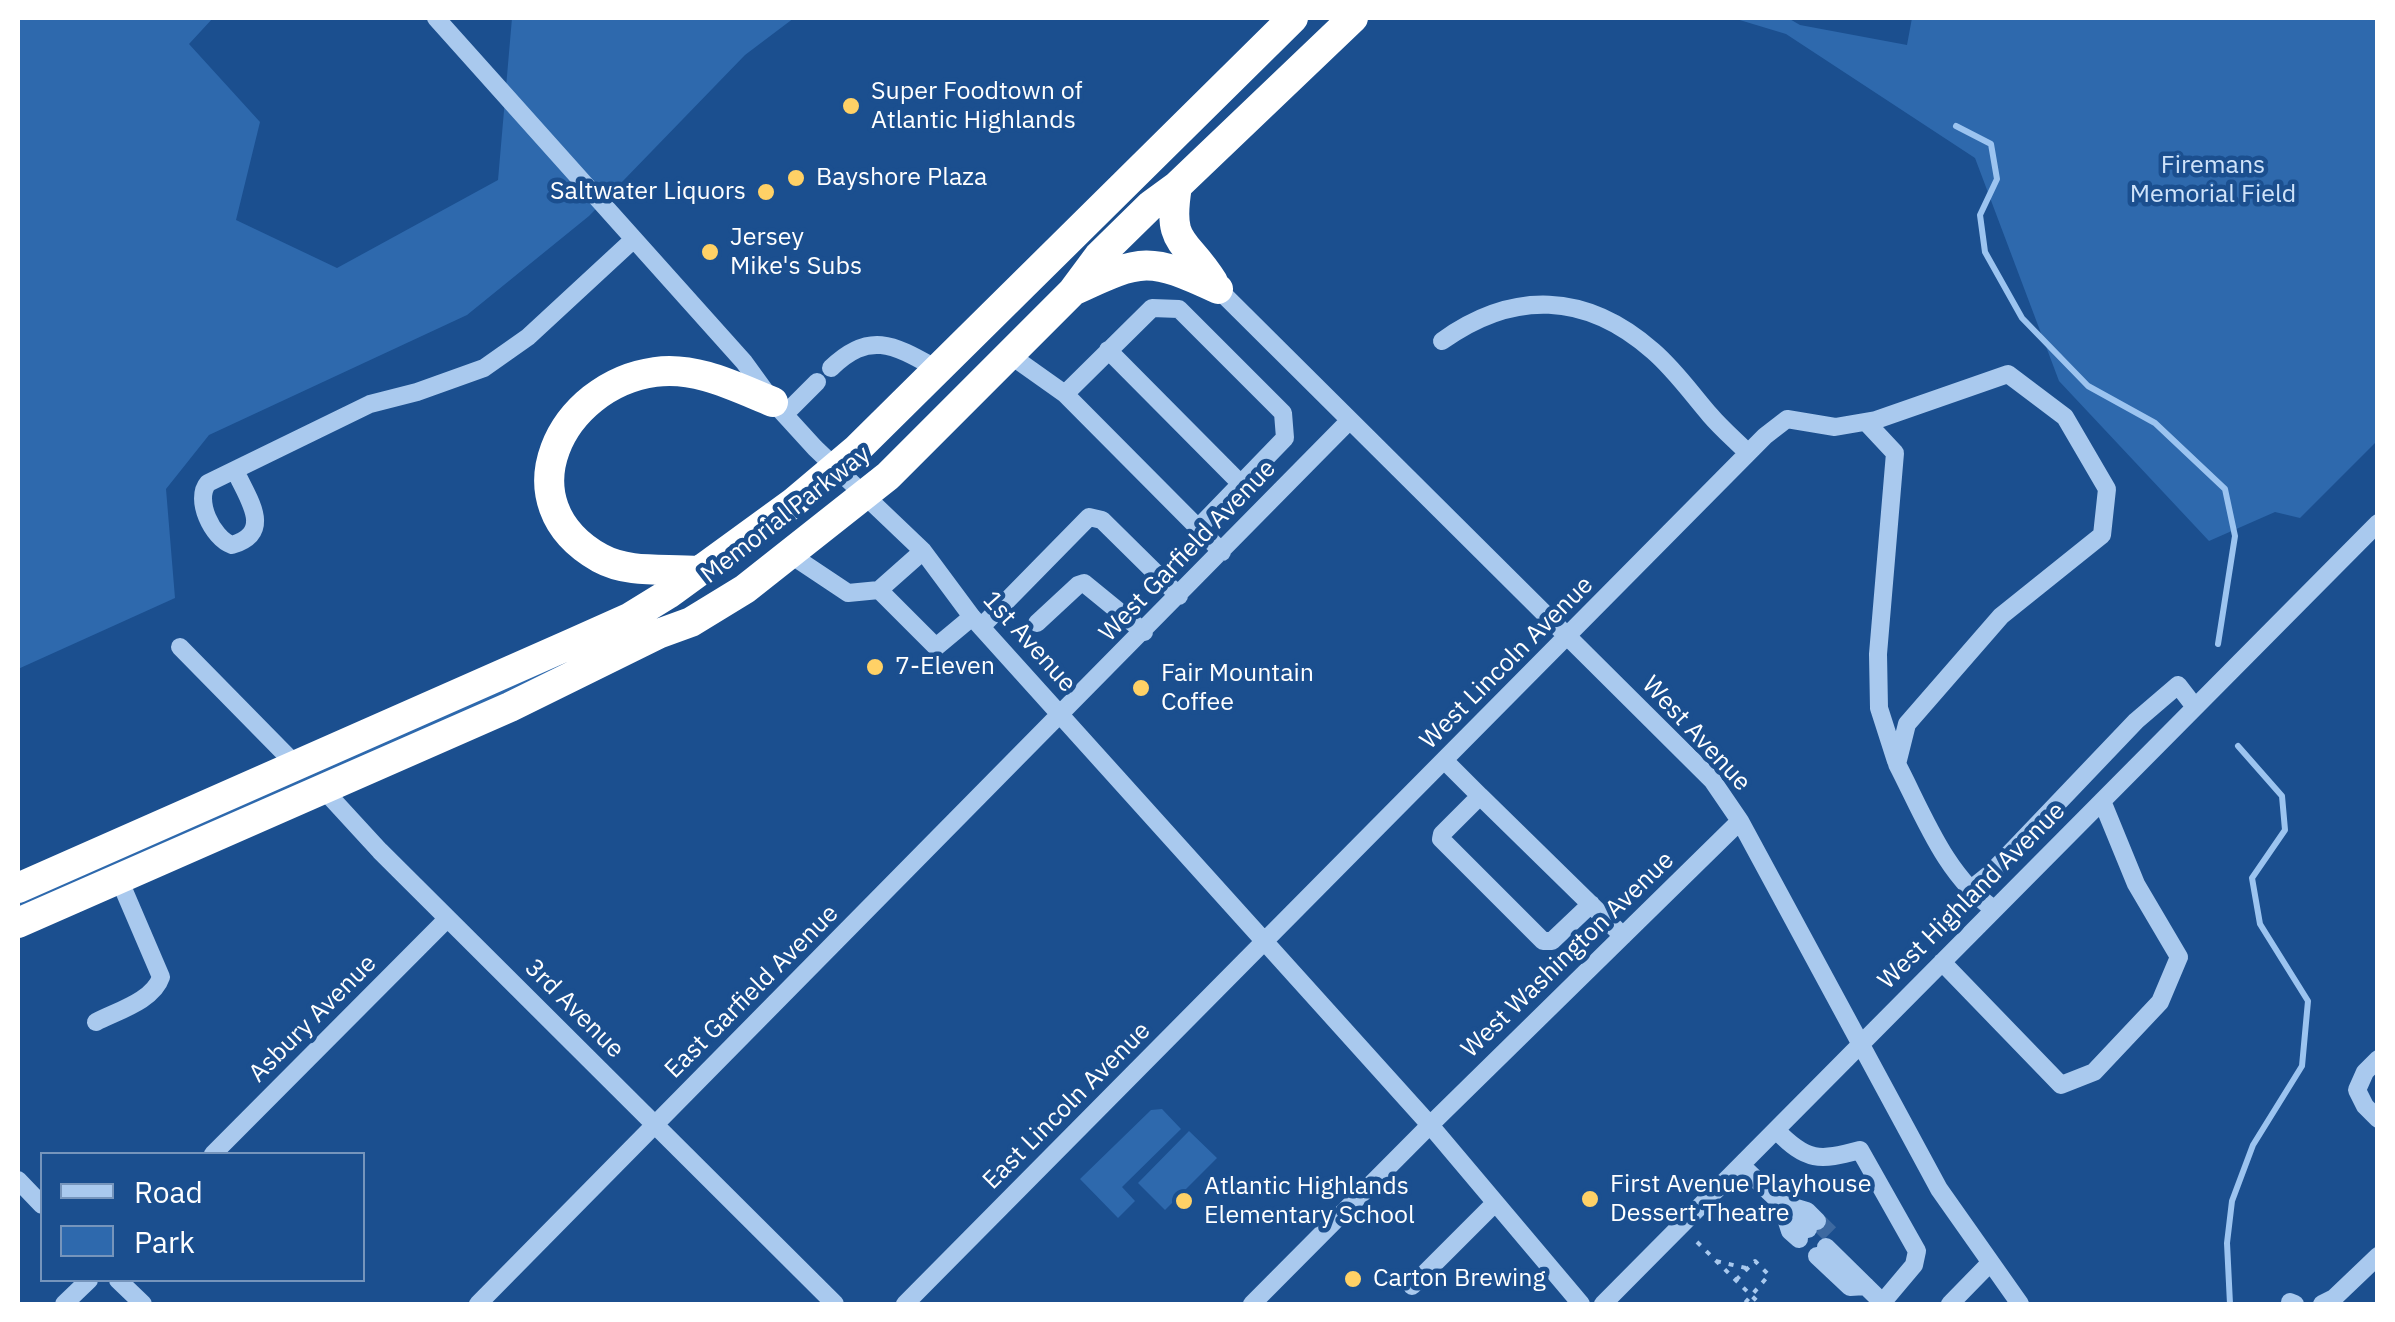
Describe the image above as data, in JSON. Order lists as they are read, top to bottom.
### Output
{
  "streets": {
    "highway": ["Memorial Parkway"],
    "street": [
      "West Garfield Avenue",
      "1st Avenue",
      "West Lincoln Avenue",
      "West Avenue",
      "West Highland Avenue",
      "West Washington Avenue",
      "East Garfield Avenue",
      "3rd Avenue",
      "Asbury Avenue",
      "East Lincoln Avenue"
    ]
  },
  "crossings": [
    ["Memorial Parkway", "1st Avenue"],
    ["Memorial Parkway", "3rd Avenue"],
    ["West Garfield Avenue", "1st Avenue"],
    ["West Garfield Avenue", "West Avenue"],
    ["West Garfield Avenue", "East Garfield Avenue"],
    ["1st Avenue", "West Lincoln Avenue"],
    ["1st Avenue", "West Washington Avenue"],
    ["1st Avenue", "East Garfield Avenue"],
    ["1st Avenue", "East Lincoln Avenue"],
    ["West Lincoln Avenue", "West Avenue"],
    ["West Lincoln Avenue", "East Lincoln Avenue"],
    ["West Avenue", "West Highland Avenue"],
    ["West Avenue", "West Washington Avenue"],
    ["East Garfield Avenue", "3rd Avenue"],
    ["3rd Avenue", "Asbury Avenue"]
  ],
  "parks": ["Firemans Memorial Field"],
  "places": [
    "Super Foodtown of Atlantic Highlands",
    "Bayshore Plaza",
    "Saltwater Liquors",
    "Jersey Mike's Subs",
    "7-Eleven",
    "Fair Mountain Coffee",
    "First Avenue Playhouse Dessert Theatre",
    "Atlantic Highlands Elementary School",
    "Carton Brewing"
  ],
  "legend": ["Road", "Park"]
}
